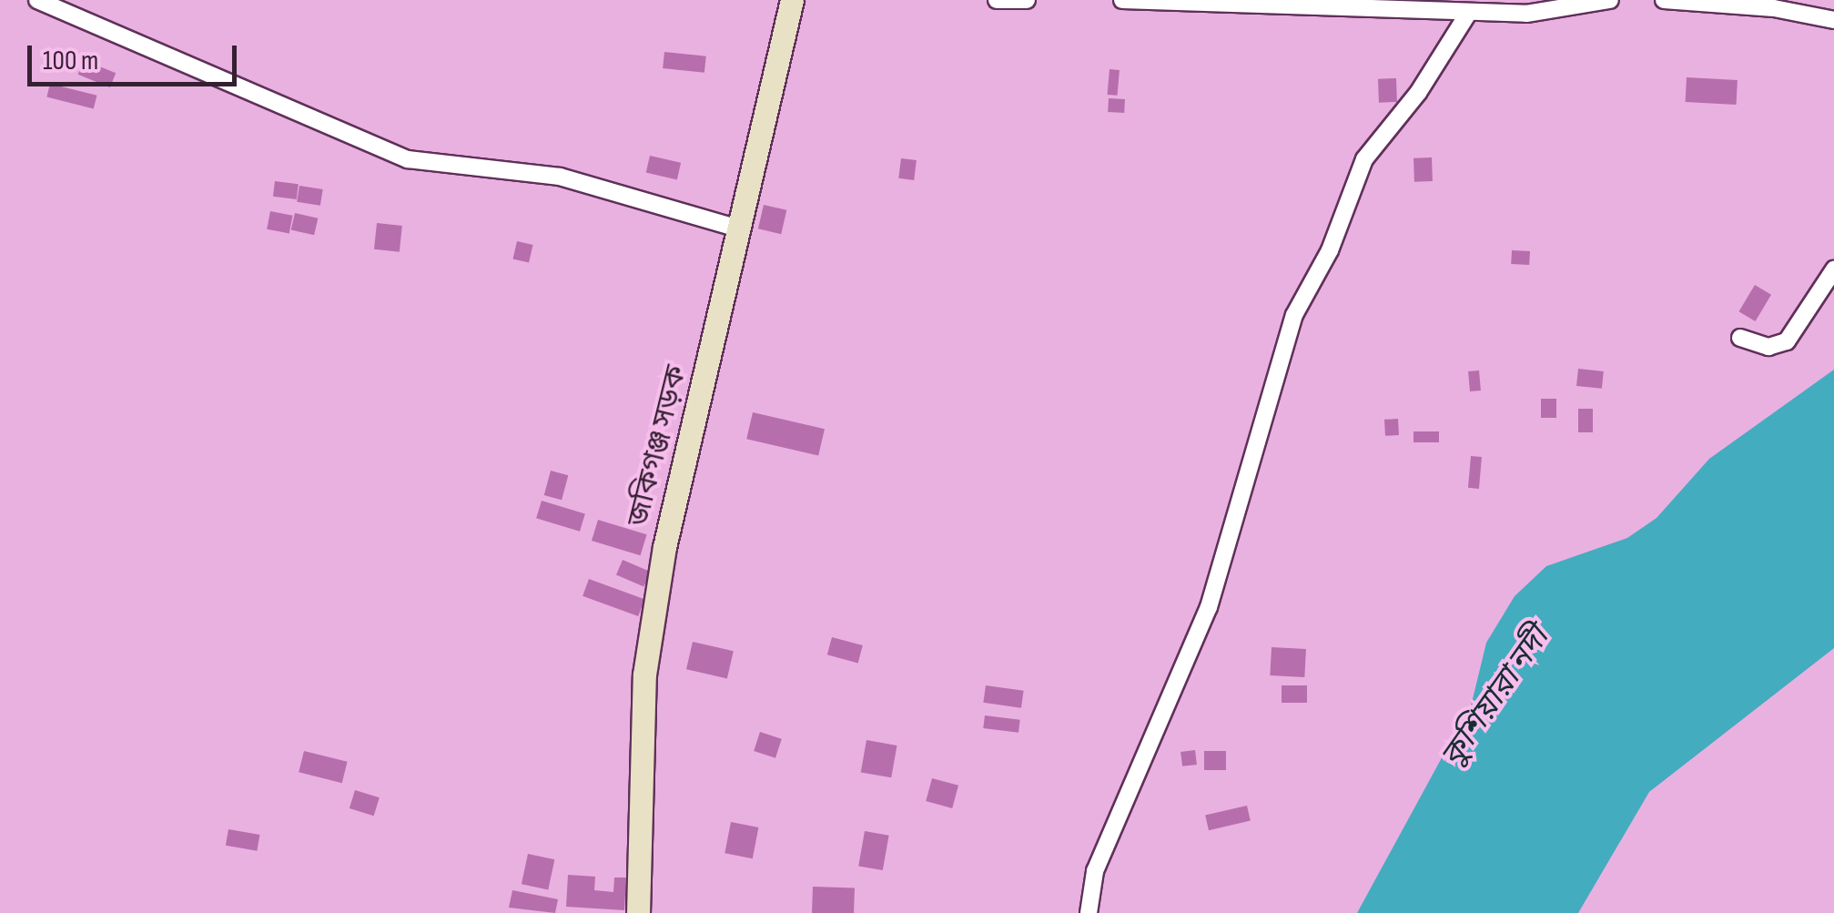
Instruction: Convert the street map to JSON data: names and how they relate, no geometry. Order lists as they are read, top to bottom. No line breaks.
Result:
{"streets":{"main road":["জকিগঞ্জ সড়ক"]},"water":["কুশিয়ারা নদী"],"scale_bar":"100 m"}
